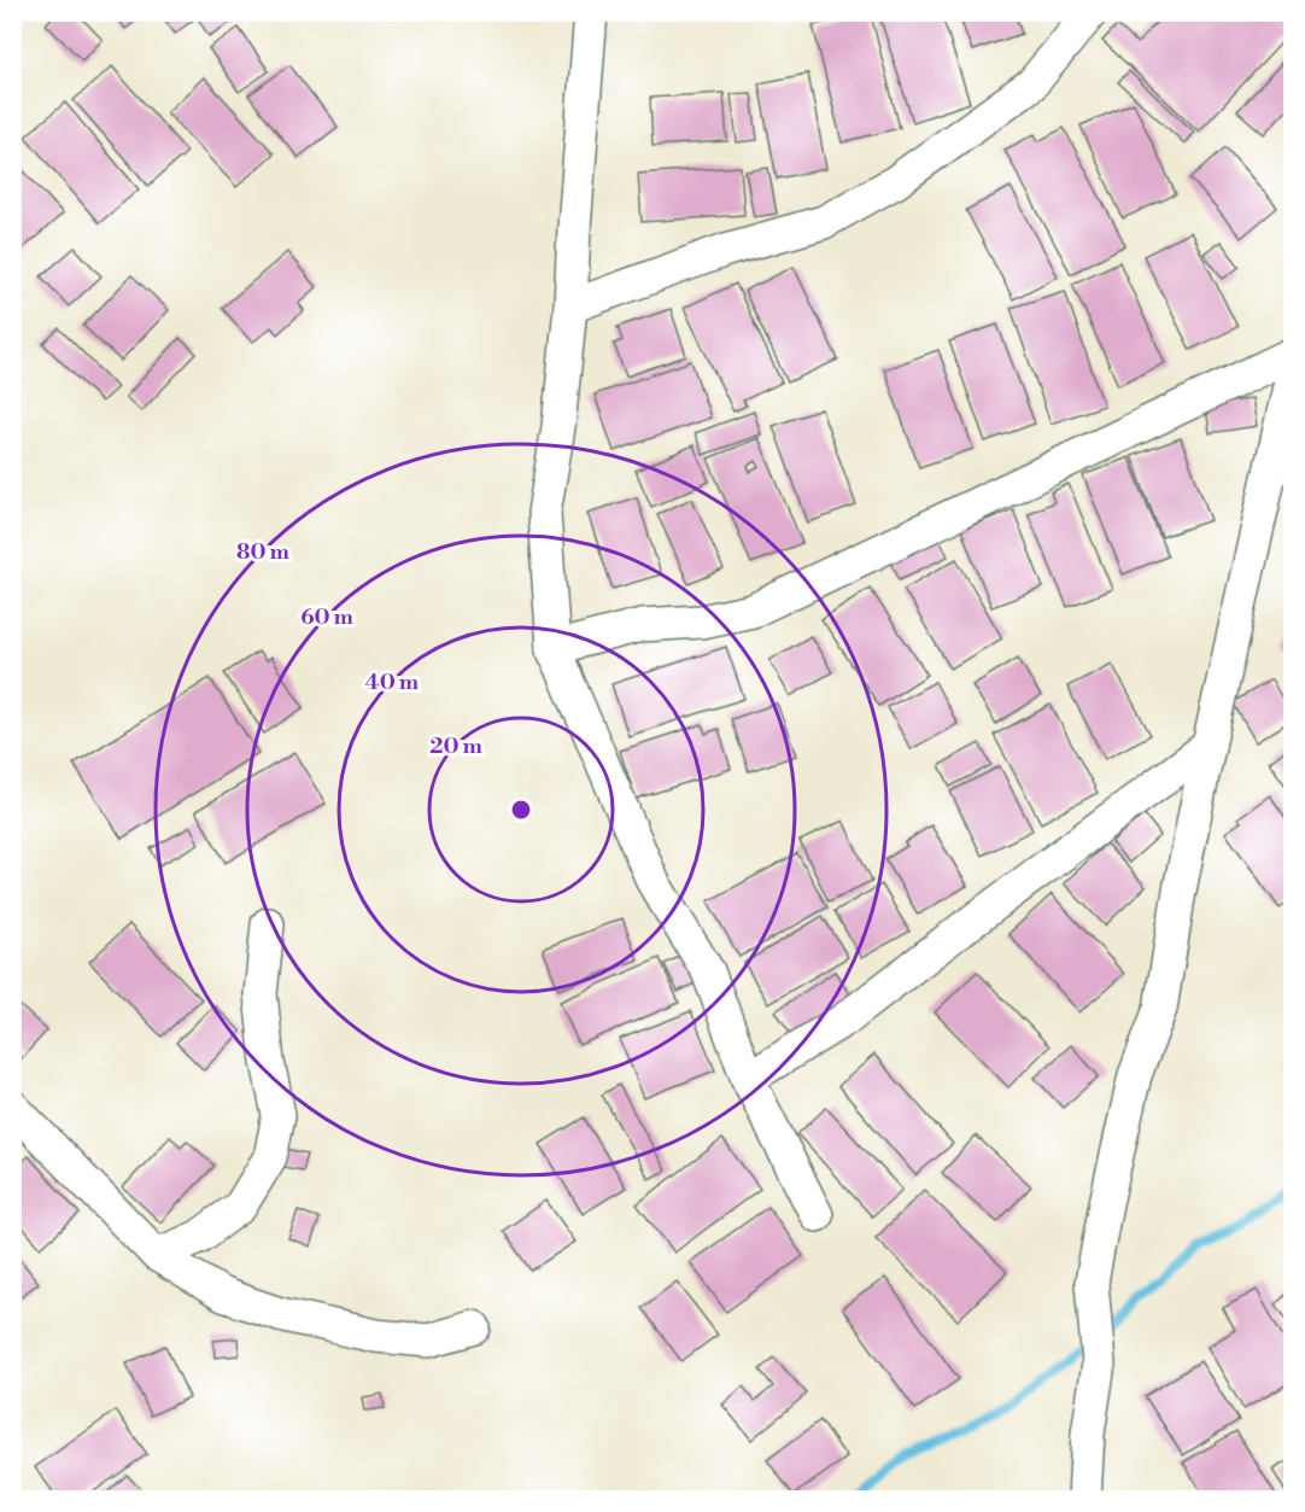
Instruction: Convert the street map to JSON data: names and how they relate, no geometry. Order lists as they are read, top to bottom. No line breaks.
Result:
{"rings":["80 m","60 m","40 m","20 m"]}
